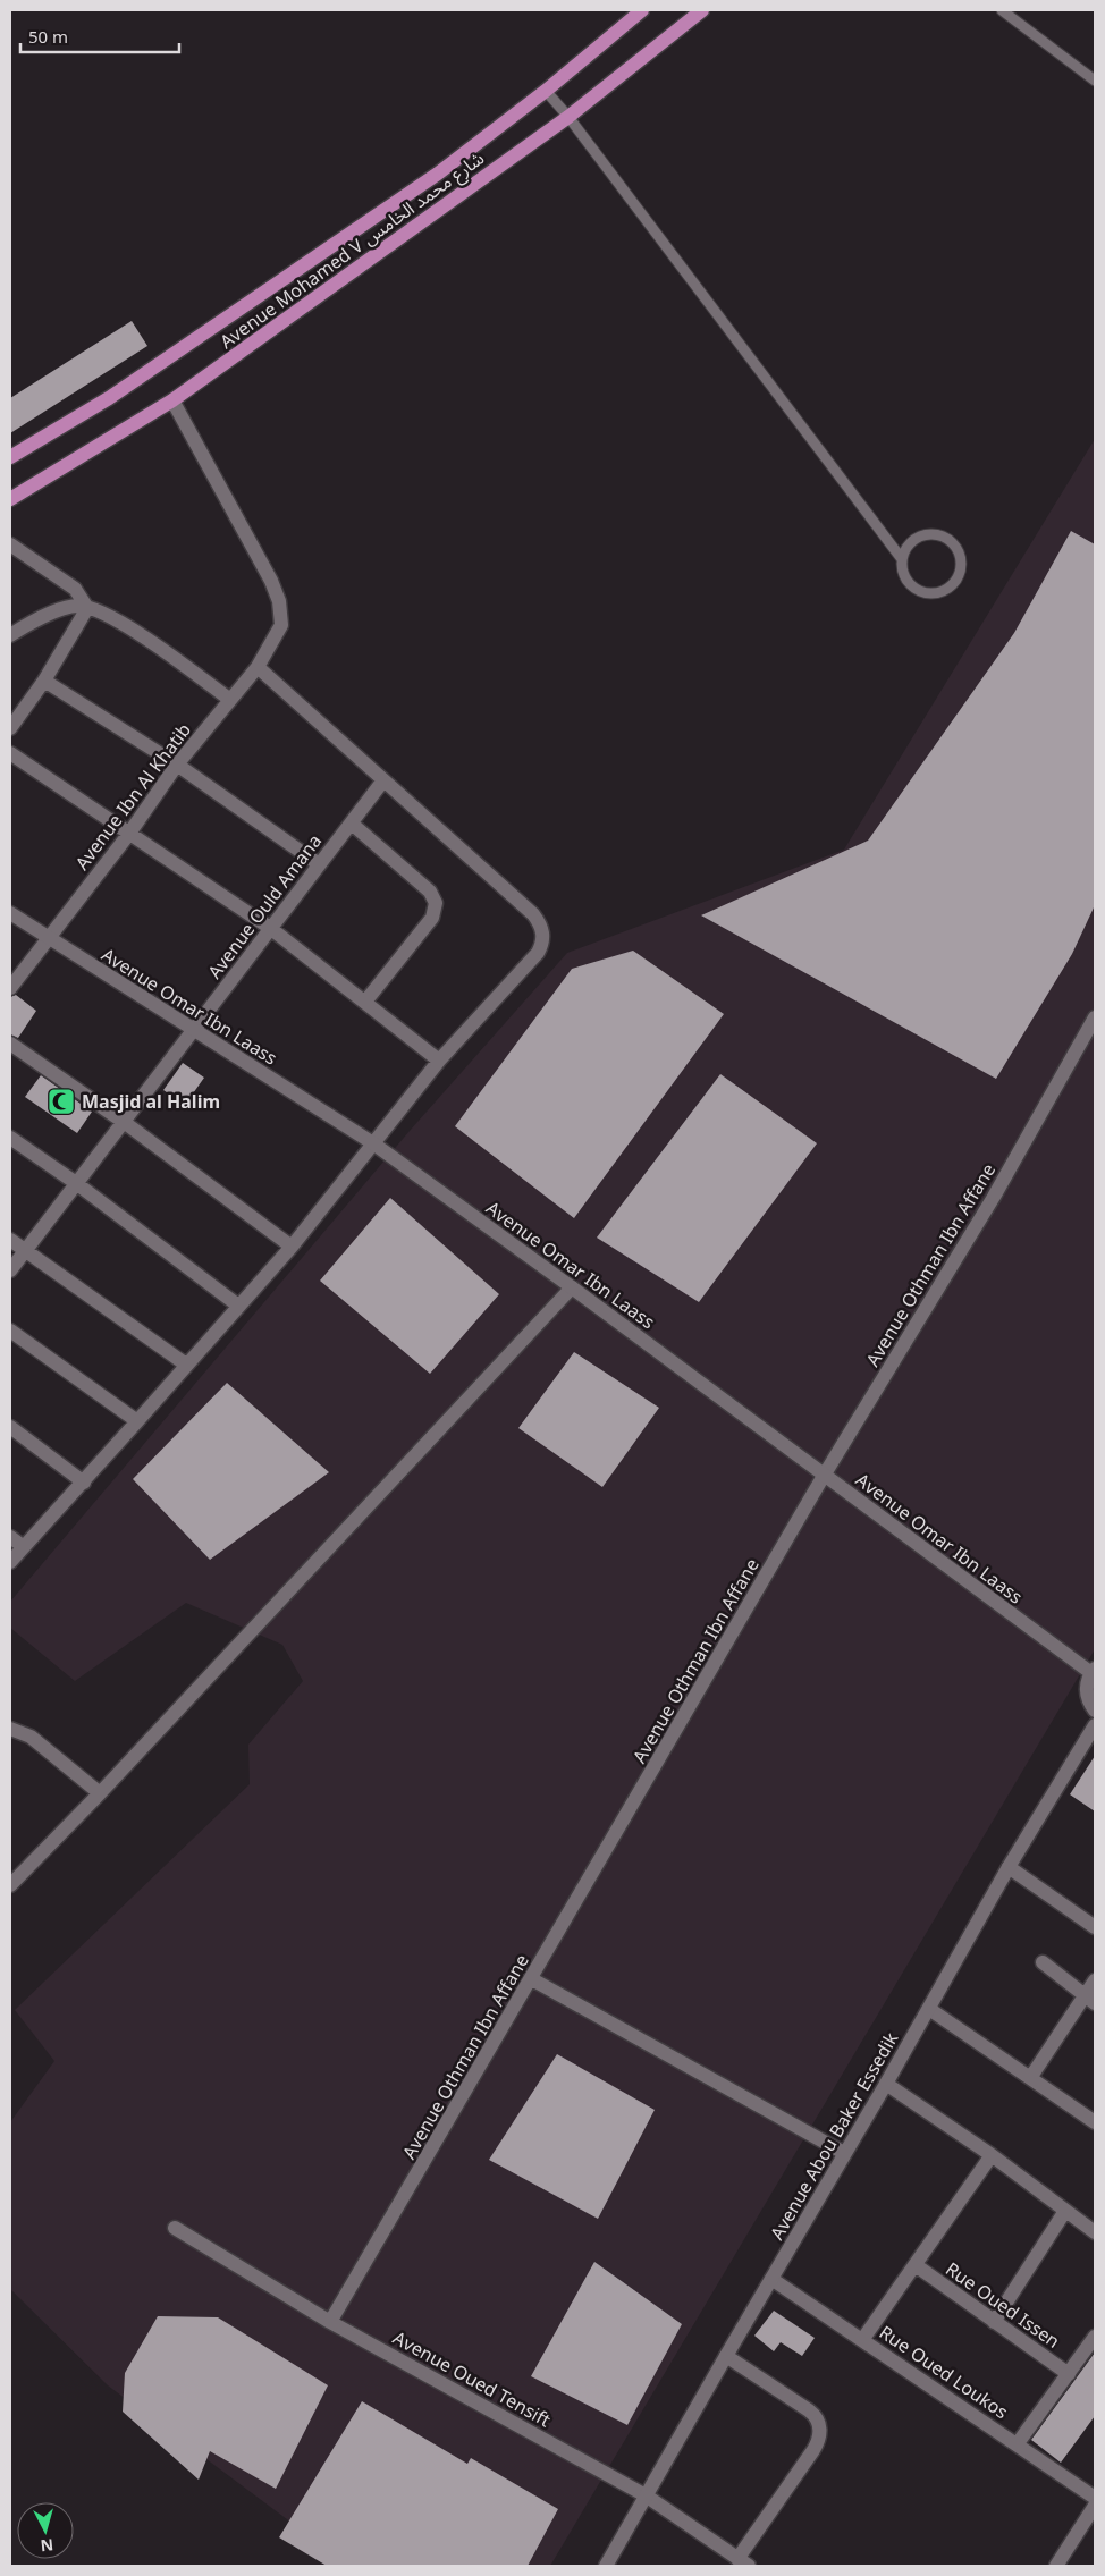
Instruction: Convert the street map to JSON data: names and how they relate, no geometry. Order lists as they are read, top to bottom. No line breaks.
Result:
{"streets":{"main road":["Avenue Mohamed V شارع محمد الخامس"],"street":["Avenue Ibn Al Khatib","Avenue Ould Amana","Avenue Omar Ibn Laass","Avenue Othman Ibn Affane","Avenue Abou Baker Essedik","Rue Oued Issen","Rue Oued Loukos","Avenue Oued Tensift"]},"crossings":[["Avenue Mohamed V شارع محمد الخامس","Avenue Ibn Al Khatib"],["Avenue Ibn Al Khatib","Avenue Omar Ibn Laass"],["Avenue Ould Amana","Avenue Omar Ibn Laass"],["Avenue Omar Ibn Laass","Avenue Othman Ibn Affane"],["Avenue Othman Ibn Affane","Avenue Oued Tensift"],["Avenue Abou Baker Essedik","Rue Oued Loukos"],["Avenue Abou Baker Essedik","Avenue Oued Tensift"]],"places":{"mosque":["Masjid al Halim"]},"scale_bar":"50 m","north":"bottom"}
